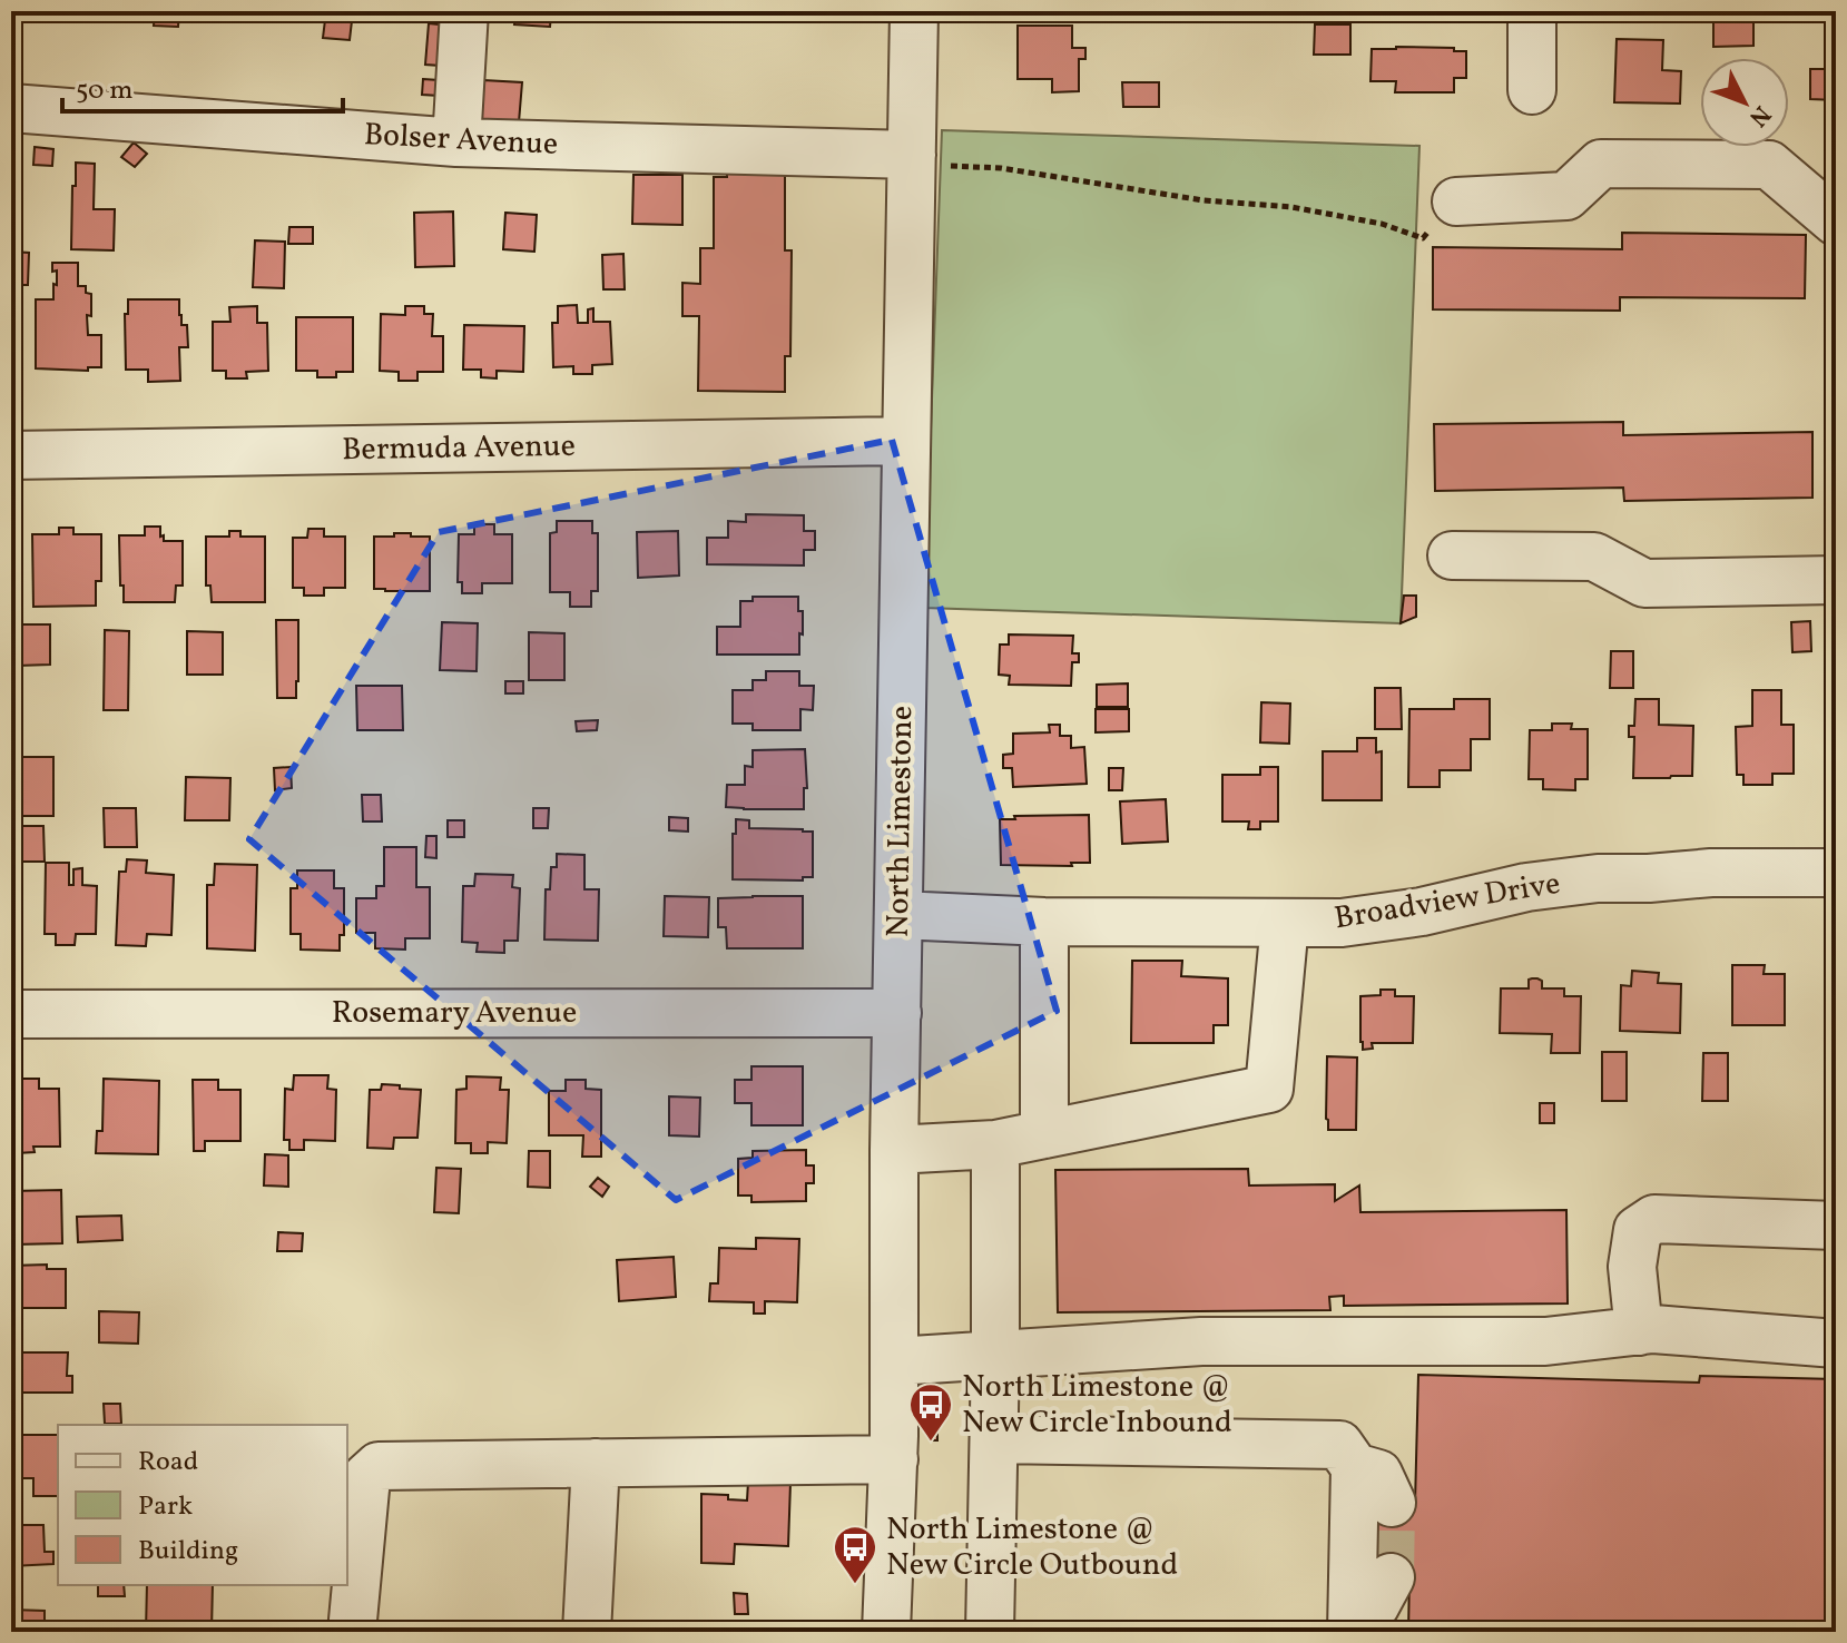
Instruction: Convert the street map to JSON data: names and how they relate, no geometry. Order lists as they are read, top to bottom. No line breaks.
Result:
{"streets":{"street":["Bolser Avenue","Bermuda Avenue","North Limestone","Broadview Drive","Rosemary Avenue"]},"crossings":[["Bolser Avenue","North Limestone"],["Bermuda Avenue","North Limestone"],["North Limestone","Broadview Drive"],["North Limestone","Rosemary Avenue"]],"places":{"bus stop":["North Limestone @ New Circle Inbound","North Limestone @ New Circle Outbound"]},"legend":["Road","Park","Building"],"scale_bar":"50 m","north":"bottom right"}
